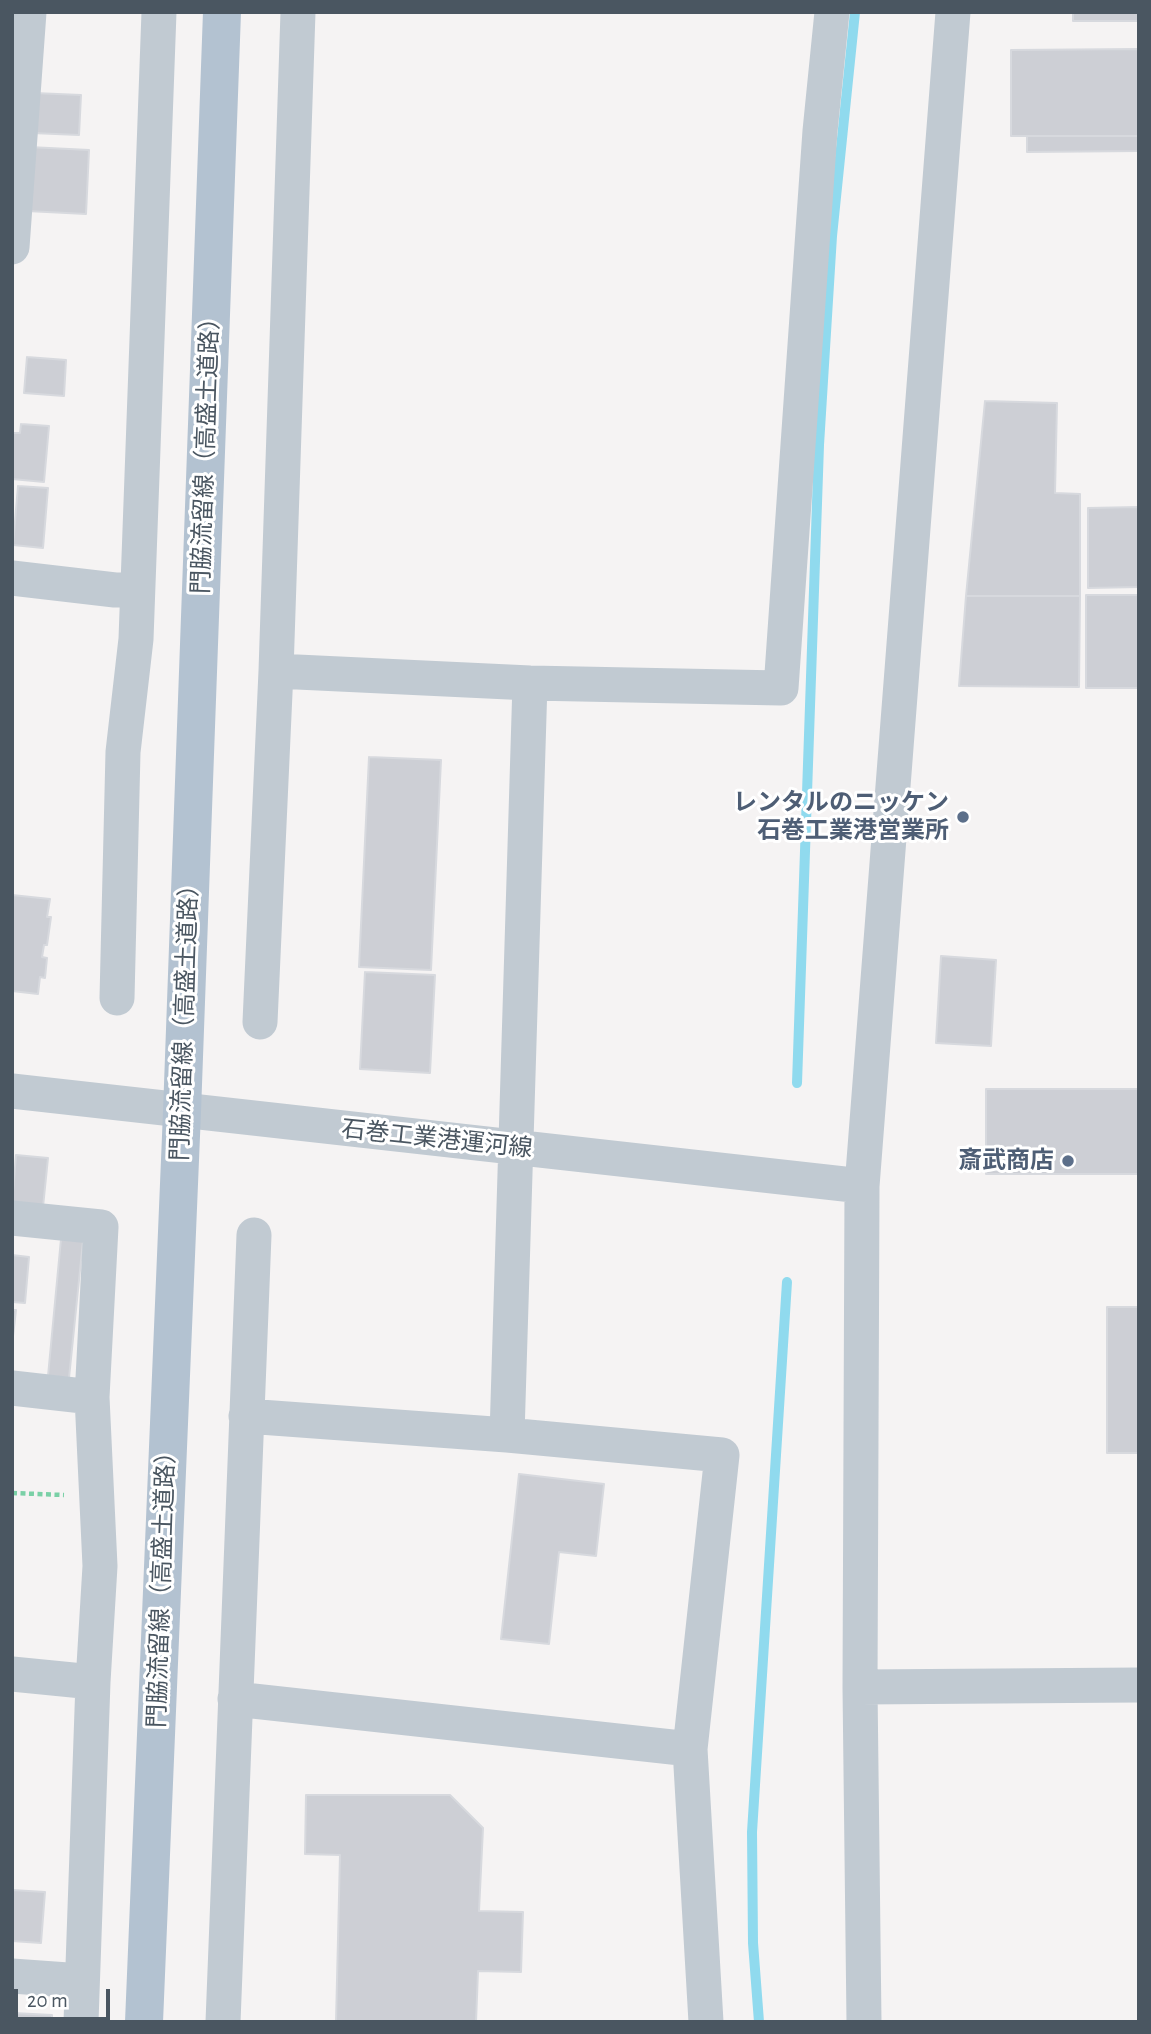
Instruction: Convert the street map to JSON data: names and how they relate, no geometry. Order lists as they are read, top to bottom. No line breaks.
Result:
{"streets":{"main road":["門脇流留線（高盛土道路）"],"street":["石巻工業港運河線"]},"crossings":[["門脇流留線（高盛土道路）","石巻工業港運河線"]],"places":["レンタルのニッケン 石巻工業港営業所","斎武商店"],"scale_bar":"20 m"}
